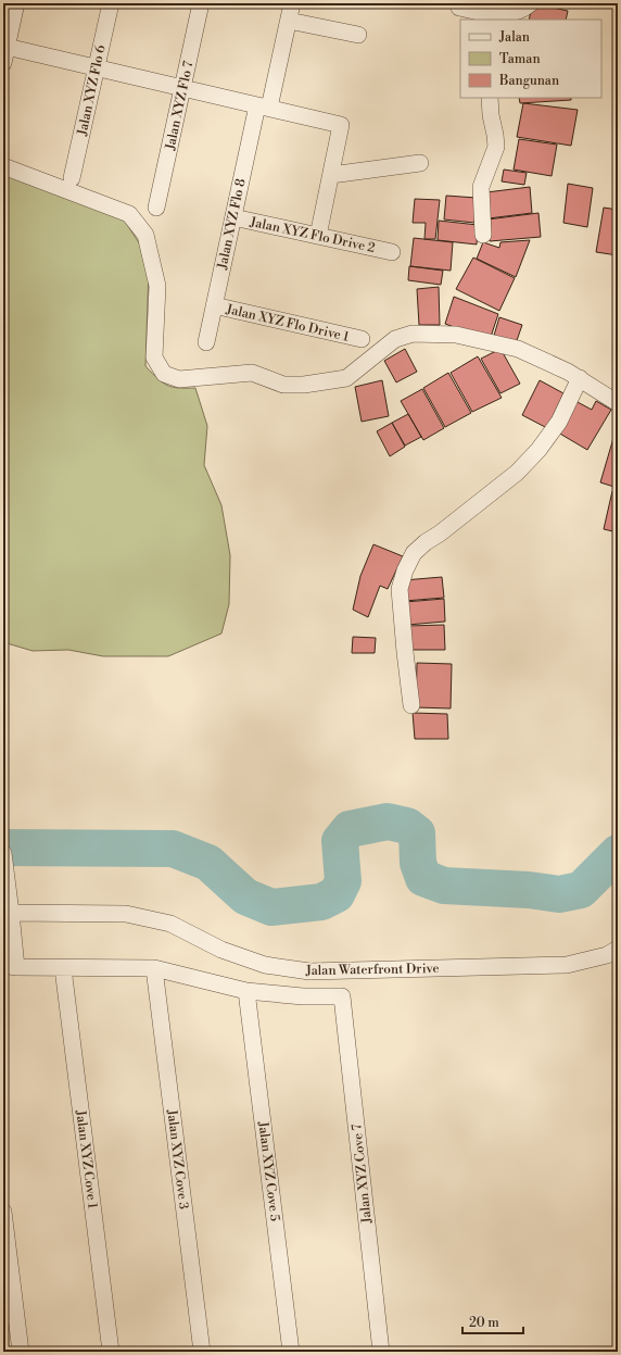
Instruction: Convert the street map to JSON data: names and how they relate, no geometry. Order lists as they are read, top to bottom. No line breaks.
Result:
{"streets":{"street":["Jalan XYZ Flo 6","Jalan XYZ Flo 7","Jalan XYZ Flo 8","Jalan XYZ Flo Drive 2","Jalan XYZ Flo Drive 1","Jalan Waterfront Drive","Jalan XYZ Cove 1","Jalan XYZ Cove 3","Jalan XYZ Cove 5","Jalan XYZ Cove 7"]},"crossings":[["Jalan XYZ Flo 8","Jalan XYZ Flo Drive 2"],["Jalan XYZ Flo 8","Jalan XYZ Flo Drive 1"],["Jalan XYZ Cove 5","Jalan XYZ Cove 7"]],"legend":["Jalan","Taman","Bangunan"],"scale_bar":"20 m"}
